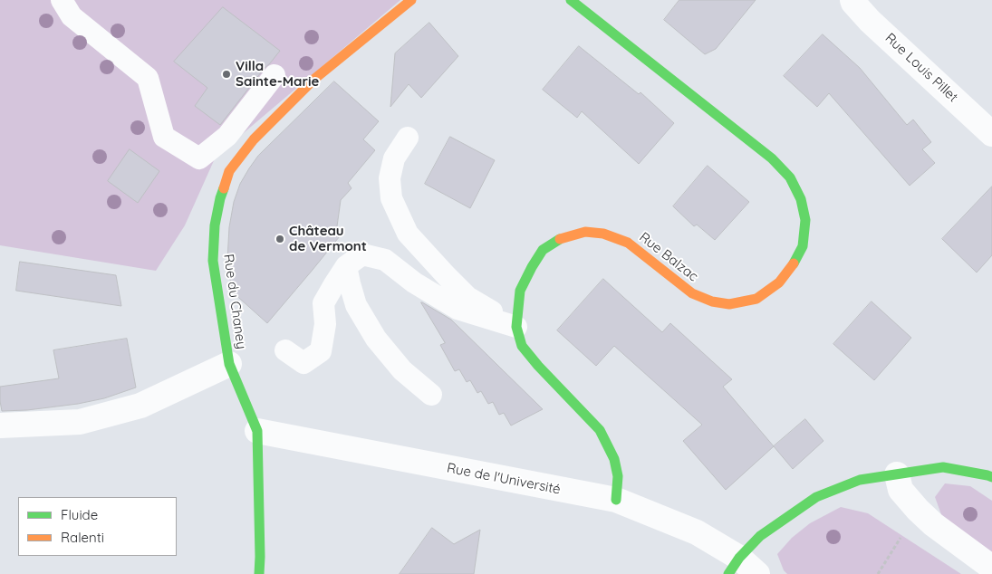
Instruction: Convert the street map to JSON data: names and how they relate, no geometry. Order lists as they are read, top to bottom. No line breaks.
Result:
{"streets":{"street":["Rue Louis Pillet","Rue Balzac","Rue du Chaney","Rue de l'Université"]},"crossings":[["Rue Balzac","Rue de l'Université"],["Rue du Chaney","Rue de l'Université"]],"places":["Villa Sainte-Marie","Château de Vermont"],"legend":["Fluide","Ralenti"]}
